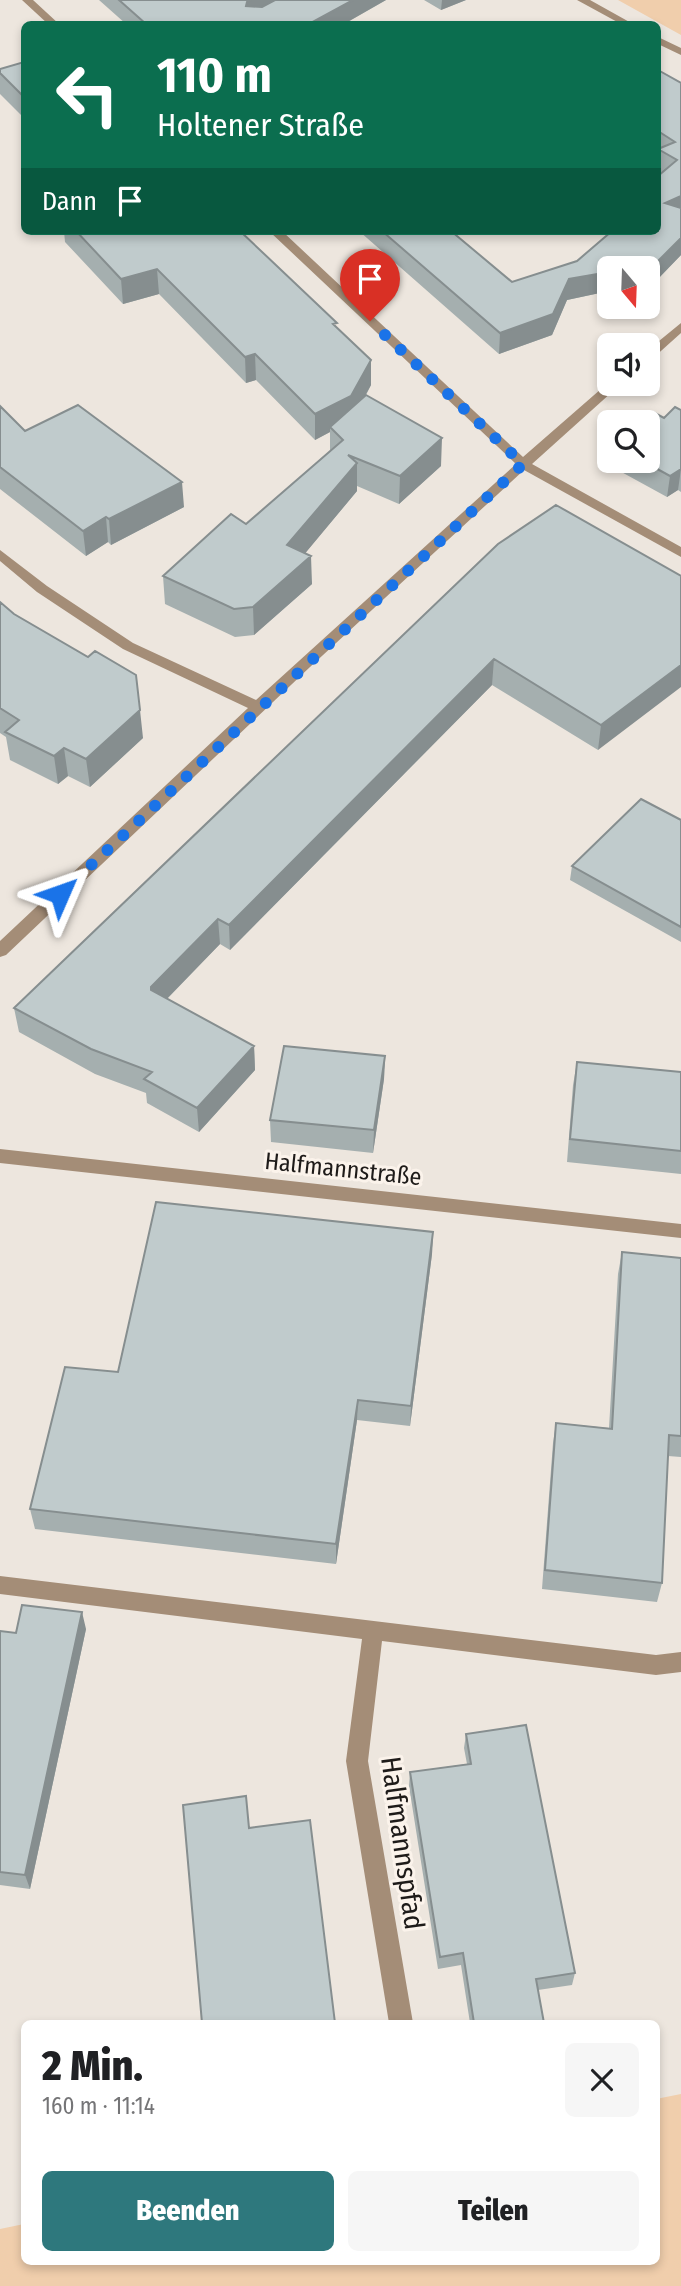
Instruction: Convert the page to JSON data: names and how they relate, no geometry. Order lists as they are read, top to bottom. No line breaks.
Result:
{"streets":{"street":["Halfmannstraße","Halfmannspfad"]},"north":"bottom","page":{"turn":["110 m","Holtener Straße"],"then":"Dann","heading":["2 Min.","160 m · 11:14"],"buttons":["Beenden","Teilen"]}}
